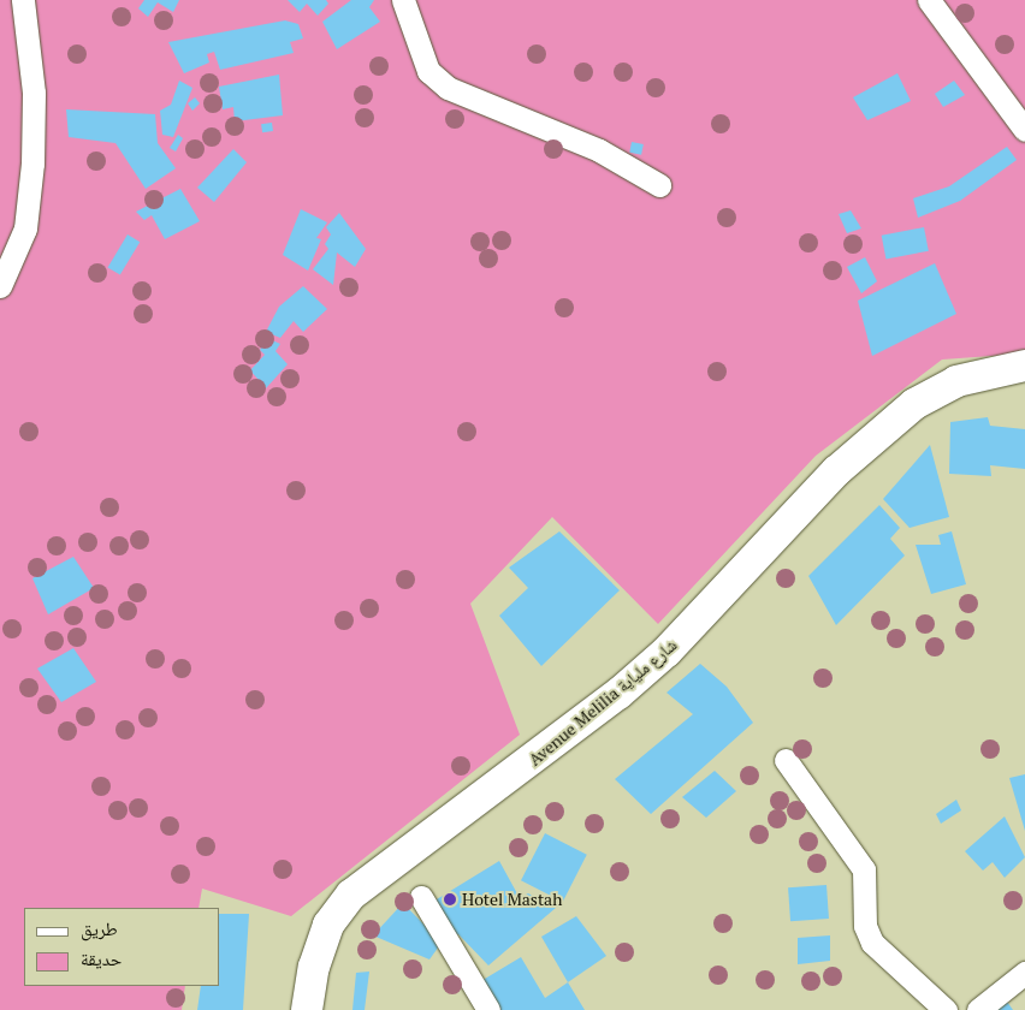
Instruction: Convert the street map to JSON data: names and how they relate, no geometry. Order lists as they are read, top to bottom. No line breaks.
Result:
{"streets":{"street":["Avenue Melilia شارع ملياية"]},"places":["Hotel Mastah"],"legend":["طريق","حديقة"]}
